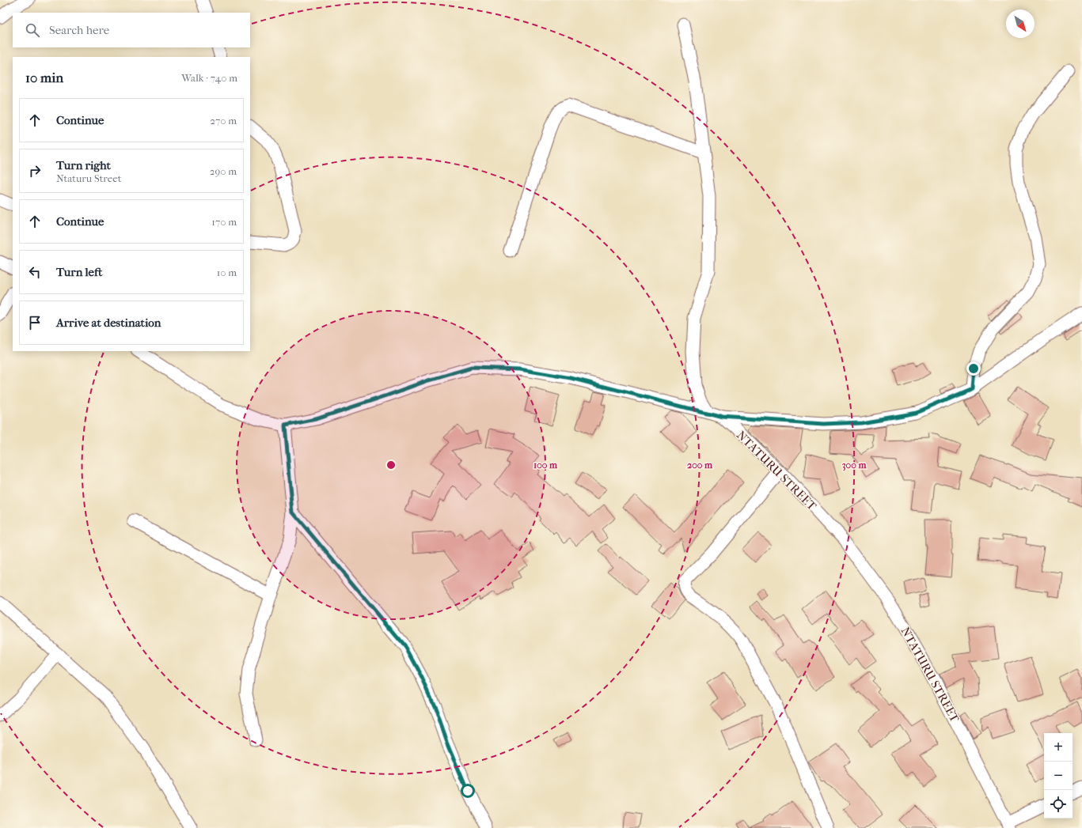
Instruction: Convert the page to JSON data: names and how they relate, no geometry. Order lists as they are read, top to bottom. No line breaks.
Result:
{"streets":{"street":["NTATURU STREET"]},"north":"bottom right","page":{"search":"Search here","heading":["10 min","Walk · 740 m"],"list":[["Continue","270 m"],["Turn right","Ntaturu Street","290 m"],["Continue","170 m"],["Turn left","10 m"],"Arrive at destination"],"map_buttons":["+","−"]},"rings":["100 m","200 m","300 m"]}
